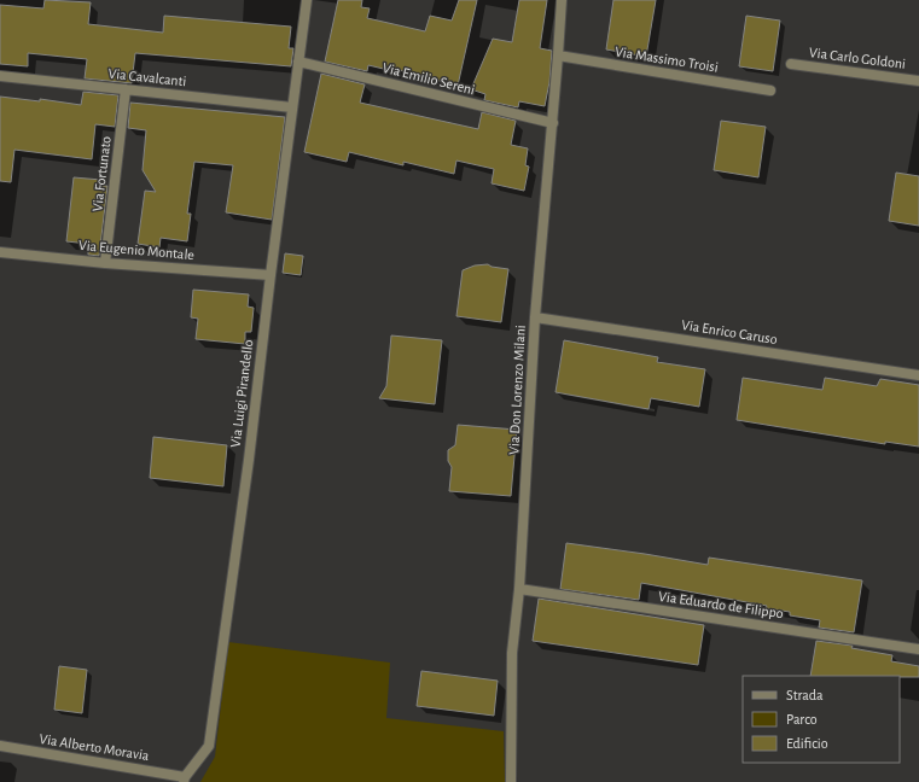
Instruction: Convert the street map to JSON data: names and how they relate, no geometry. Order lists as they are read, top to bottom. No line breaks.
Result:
{"streets":{"street":["Via Carlo Goldoni","Via Massimo Troisi","Via Cavalcanti","Via Emilio Sereni","Via Fortunato","Via Eugenio Montale","Via Enrico Caruso","Via Don Lorenzo Milani","Via Luigi Pirandello","Via Eduardo de Filippo","Via Alberto Moravia"]},"crossings":[["Via Massimo Troisi","Via Don Lorenzo Milani"],["Via Cavalcanti","Via Fortunato"],["Via Cavalcanti","Via Luigi Pirandello"],["Via Emilio Sereni","Via Don Lorenzo Milani"],["Via Emilio Sereni","Via Luigi Pirandello"],["Via Fortunato","Via Eugenio Montale"],["Via Eugenio Montale","Via Luigi Pirandello"],["Via Enrico Caruso","Via Don Lorenzo Milani"],["Via Don Lorenzo Milani","Via Eduardo de Filippo"],["Via Luigi Pirandello","Via Alberto Moravia"]],"legend":["Strada","Parco","Edificio"]}
